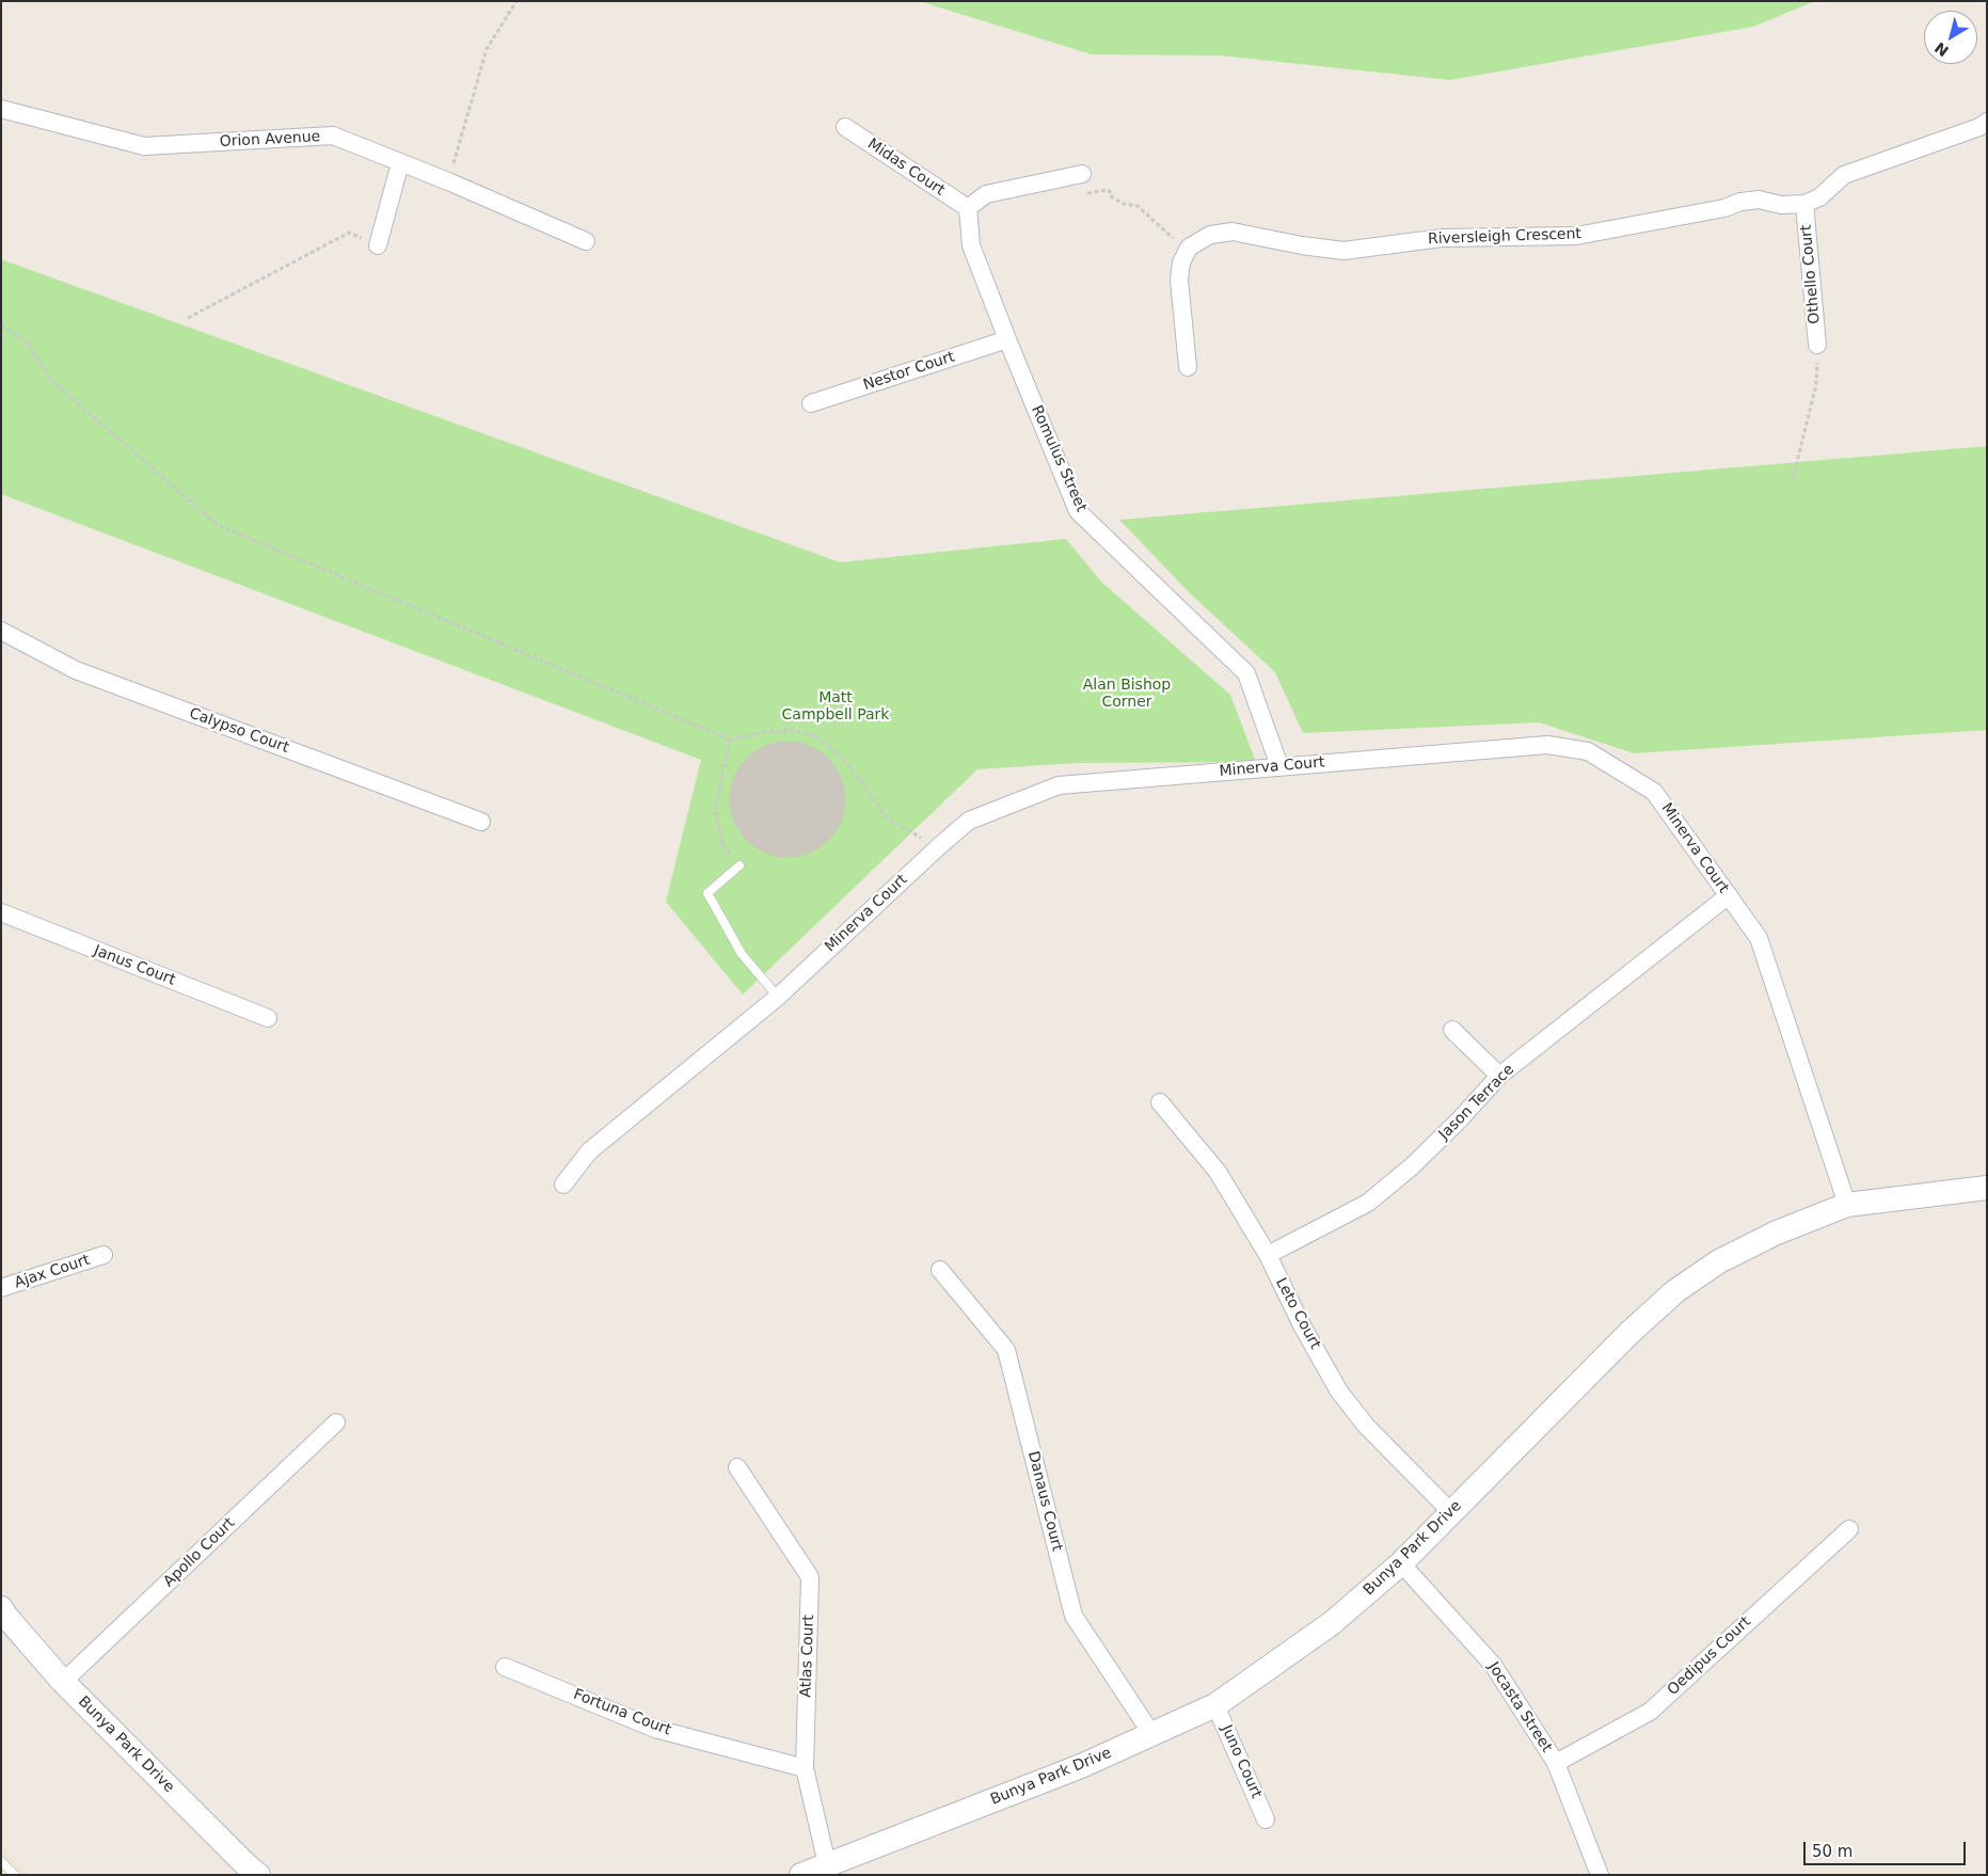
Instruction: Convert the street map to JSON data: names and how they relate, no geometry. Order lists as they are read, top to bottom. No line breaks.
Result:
{"streets":{"street":["Orion Avenue","Midas Court","Riversleigh Crescent","Othello Court","Nestor Court","Romulus Street","Calypso Court","Minerva Court","Janus Court","Jason Terrace","Ajax Court","Leto Court","Danaus Court","Bunya Park Drive","Apollo Court","Atlas Court","Oedipus Court","Jocasta Street","Fortuna Court","Juno Court"]},"crossings":[["Midas Court","Romulus Street"],["Riversleigh Crescent","Othello Court"],["Nestor Court","Romulus Street"],["Romulus Street","Minerva Court"],["Minerva Court","Jason Terrace"],["Minerva Court","Bunya Park Drive"],["Jason Terrace","Leto Court"],["Leto Court","Bunya Park Drive"],["Danaus Court","Bunya Park Drive"],["Bunya Park Drive","Apollo Court"],["Bunya Park Drive","Atlas Court"],["Bunya Park Drive","Jocasta Street"],["Bunya Park Drive","Juno Court"],["Atlas Court","Fortuna Court"],["Oedipus Court","Jocasta Street"]],"parks":["Alan Bishop Corner","Matt Campbell Park"],"scale_bar":"50 m","north":"bottom left"}
